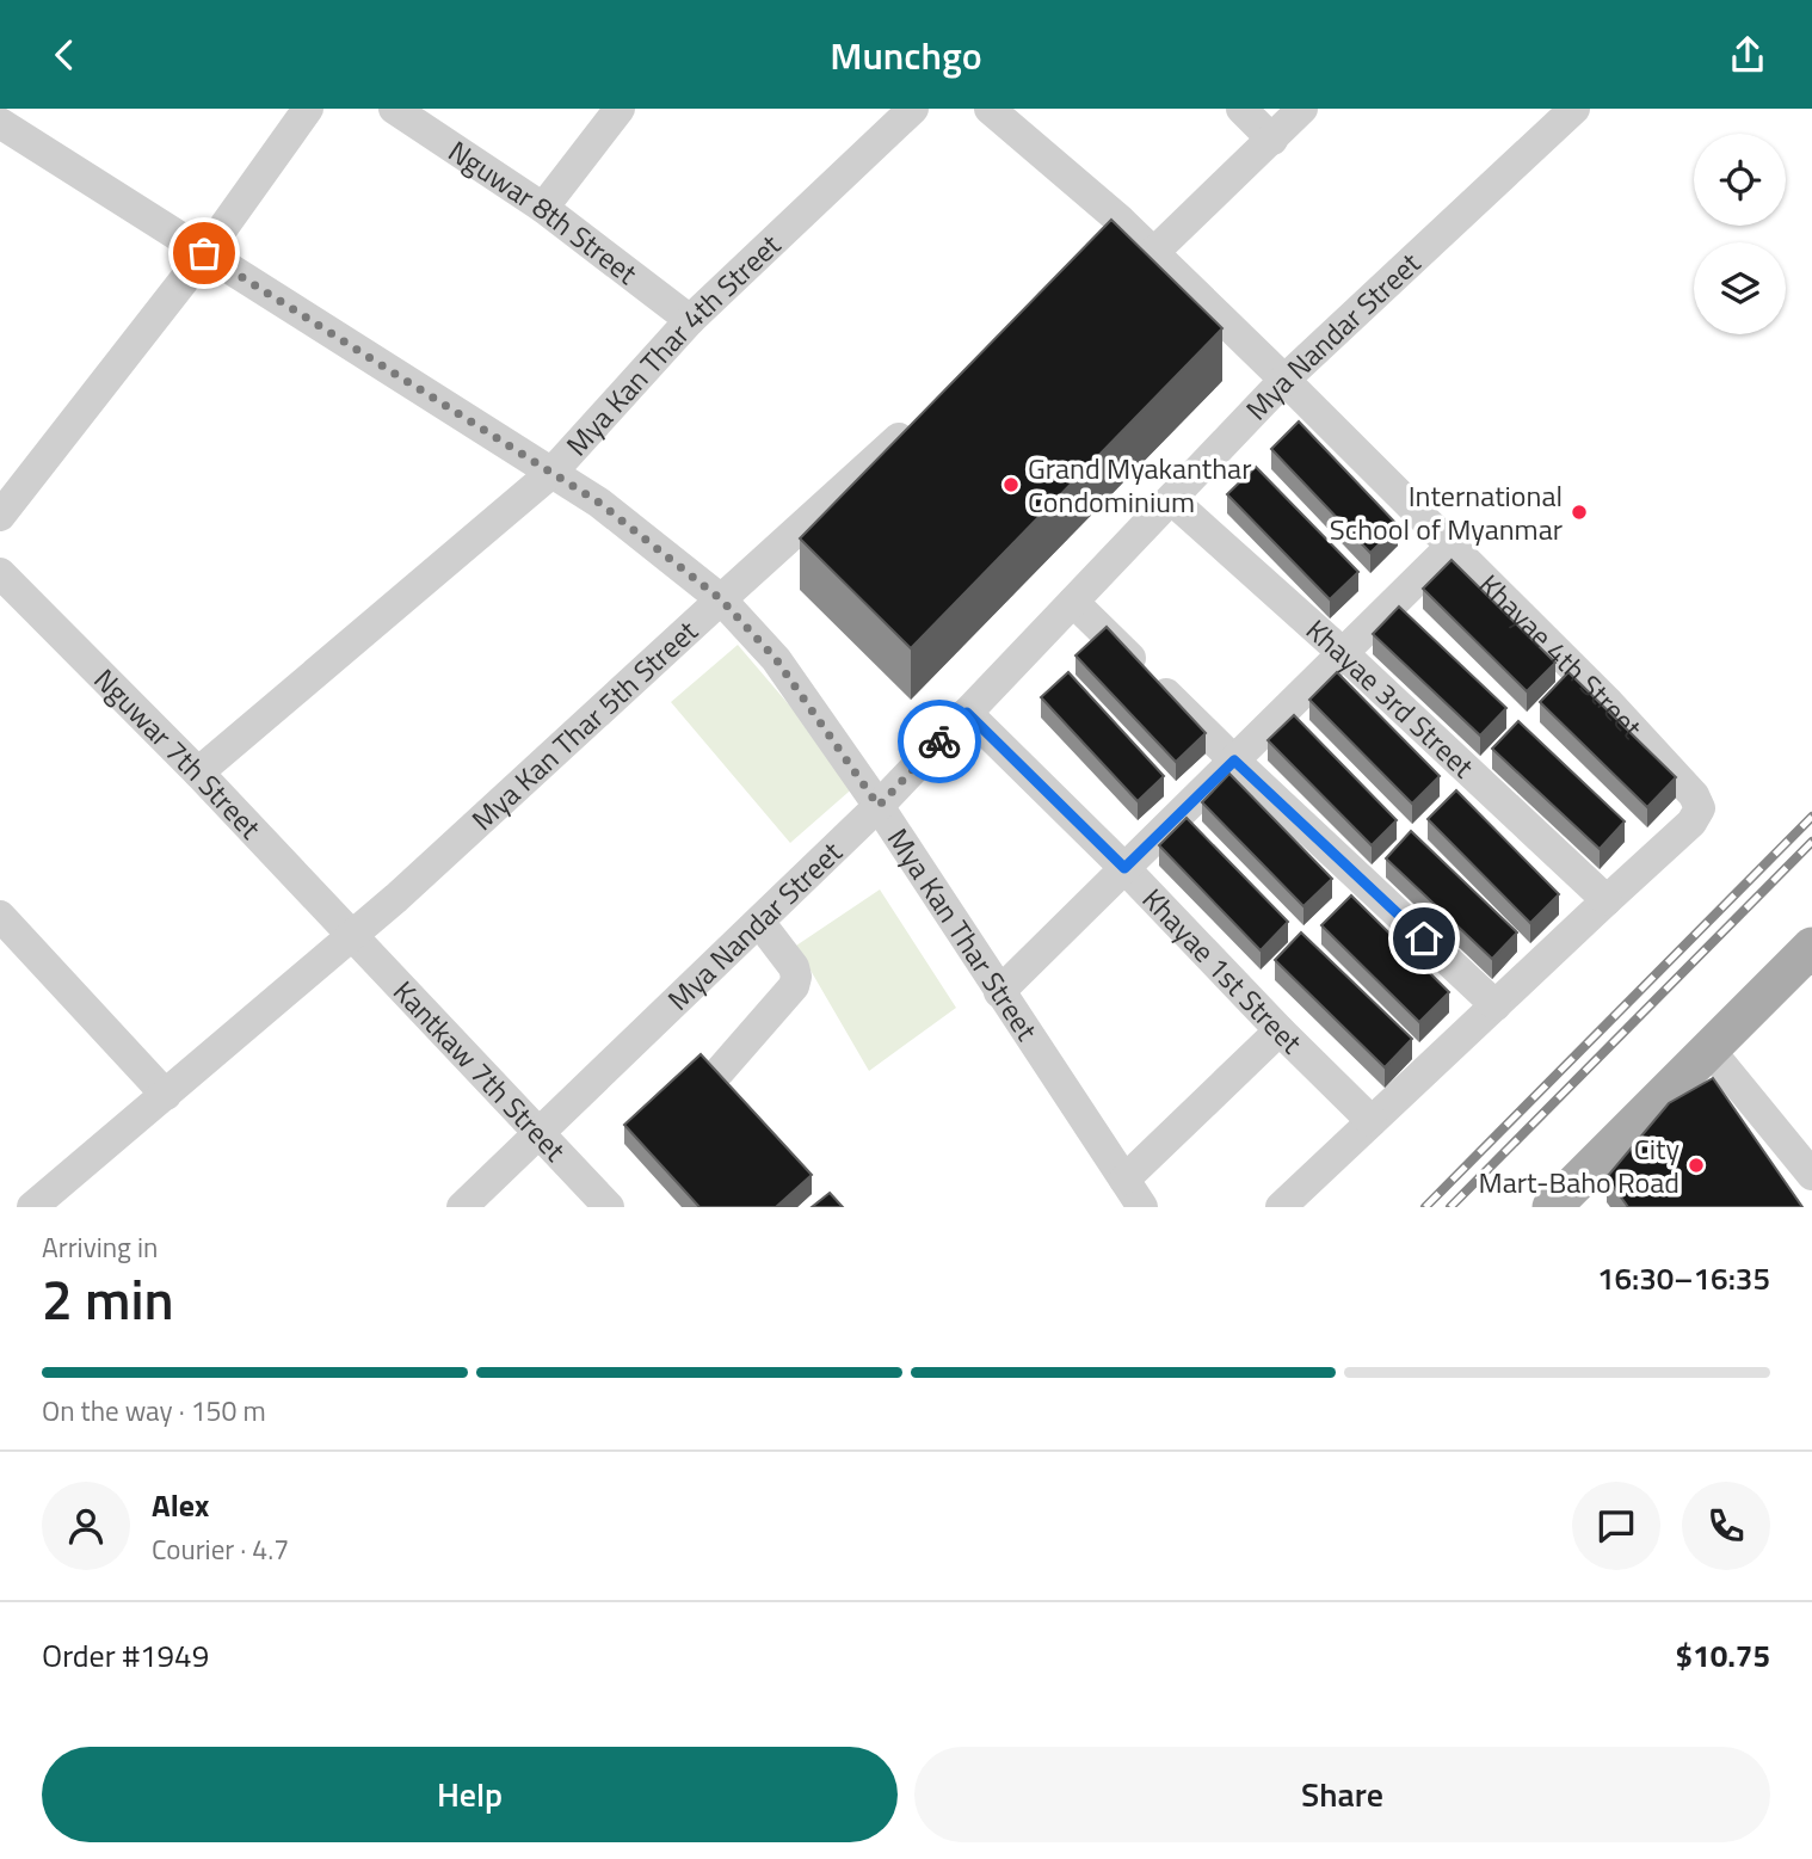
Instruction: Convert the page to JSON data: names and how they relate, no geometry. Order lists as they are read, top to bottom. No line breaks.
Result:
{"streets":{"street":["Nguwar 8th Street","Mya Nandar Street","Mya Kan Thar 4th Street","Khayae 4th Street","Khayae 3rd Street","Mya Kan Thar 5th Street","Nguwar 7th Street","Mya Kan Thar Street","Khayae 1st Street","Kantkaw 7th Street"]},"crossings":[["Nguwar 8th Street","Mya Kan Thar 4th Street"],["Mya Nandar Street","Khayae 4th Street"],["Mya Nandar Street","Khayae 3rd Street"],["Mya Nandar Street","Mya Kan Thar Street"],["Mya Nandar Street","Khayae 1st Street"],["Mya Nandar Street","Kantkaw 7th Street"],["Mya Kan Thar 4th Street","Nguwar 7th Street"],["Mya Kan Thar 4th Street","Mya Kan Thar Street"],["Khayae 4th Street","Khayae 3rd Street"],["Mya Kan Thar 5th Street","Nguwar 7th Street"],["Mya Kan Thar 5th Street","Mya Kan Thar Street"],["Mya Kan Thar 5th Street","Kantkaw 7th Street"],["Nguwar 7th Street","Kantkaw 7th Street"]],"places":["Grand Myakanthar Condominium","International School of Myanmar","City Mart-Baho Road"],"page":{"header":"Munchgo","heading":["2 min","Arriving in","16:30–16:35"],"panel":["Alex","Courier · 4.7","Order #1949","$10.75"],"bar":"On the way · 150 m","buttons":["Help","Share"]}}
